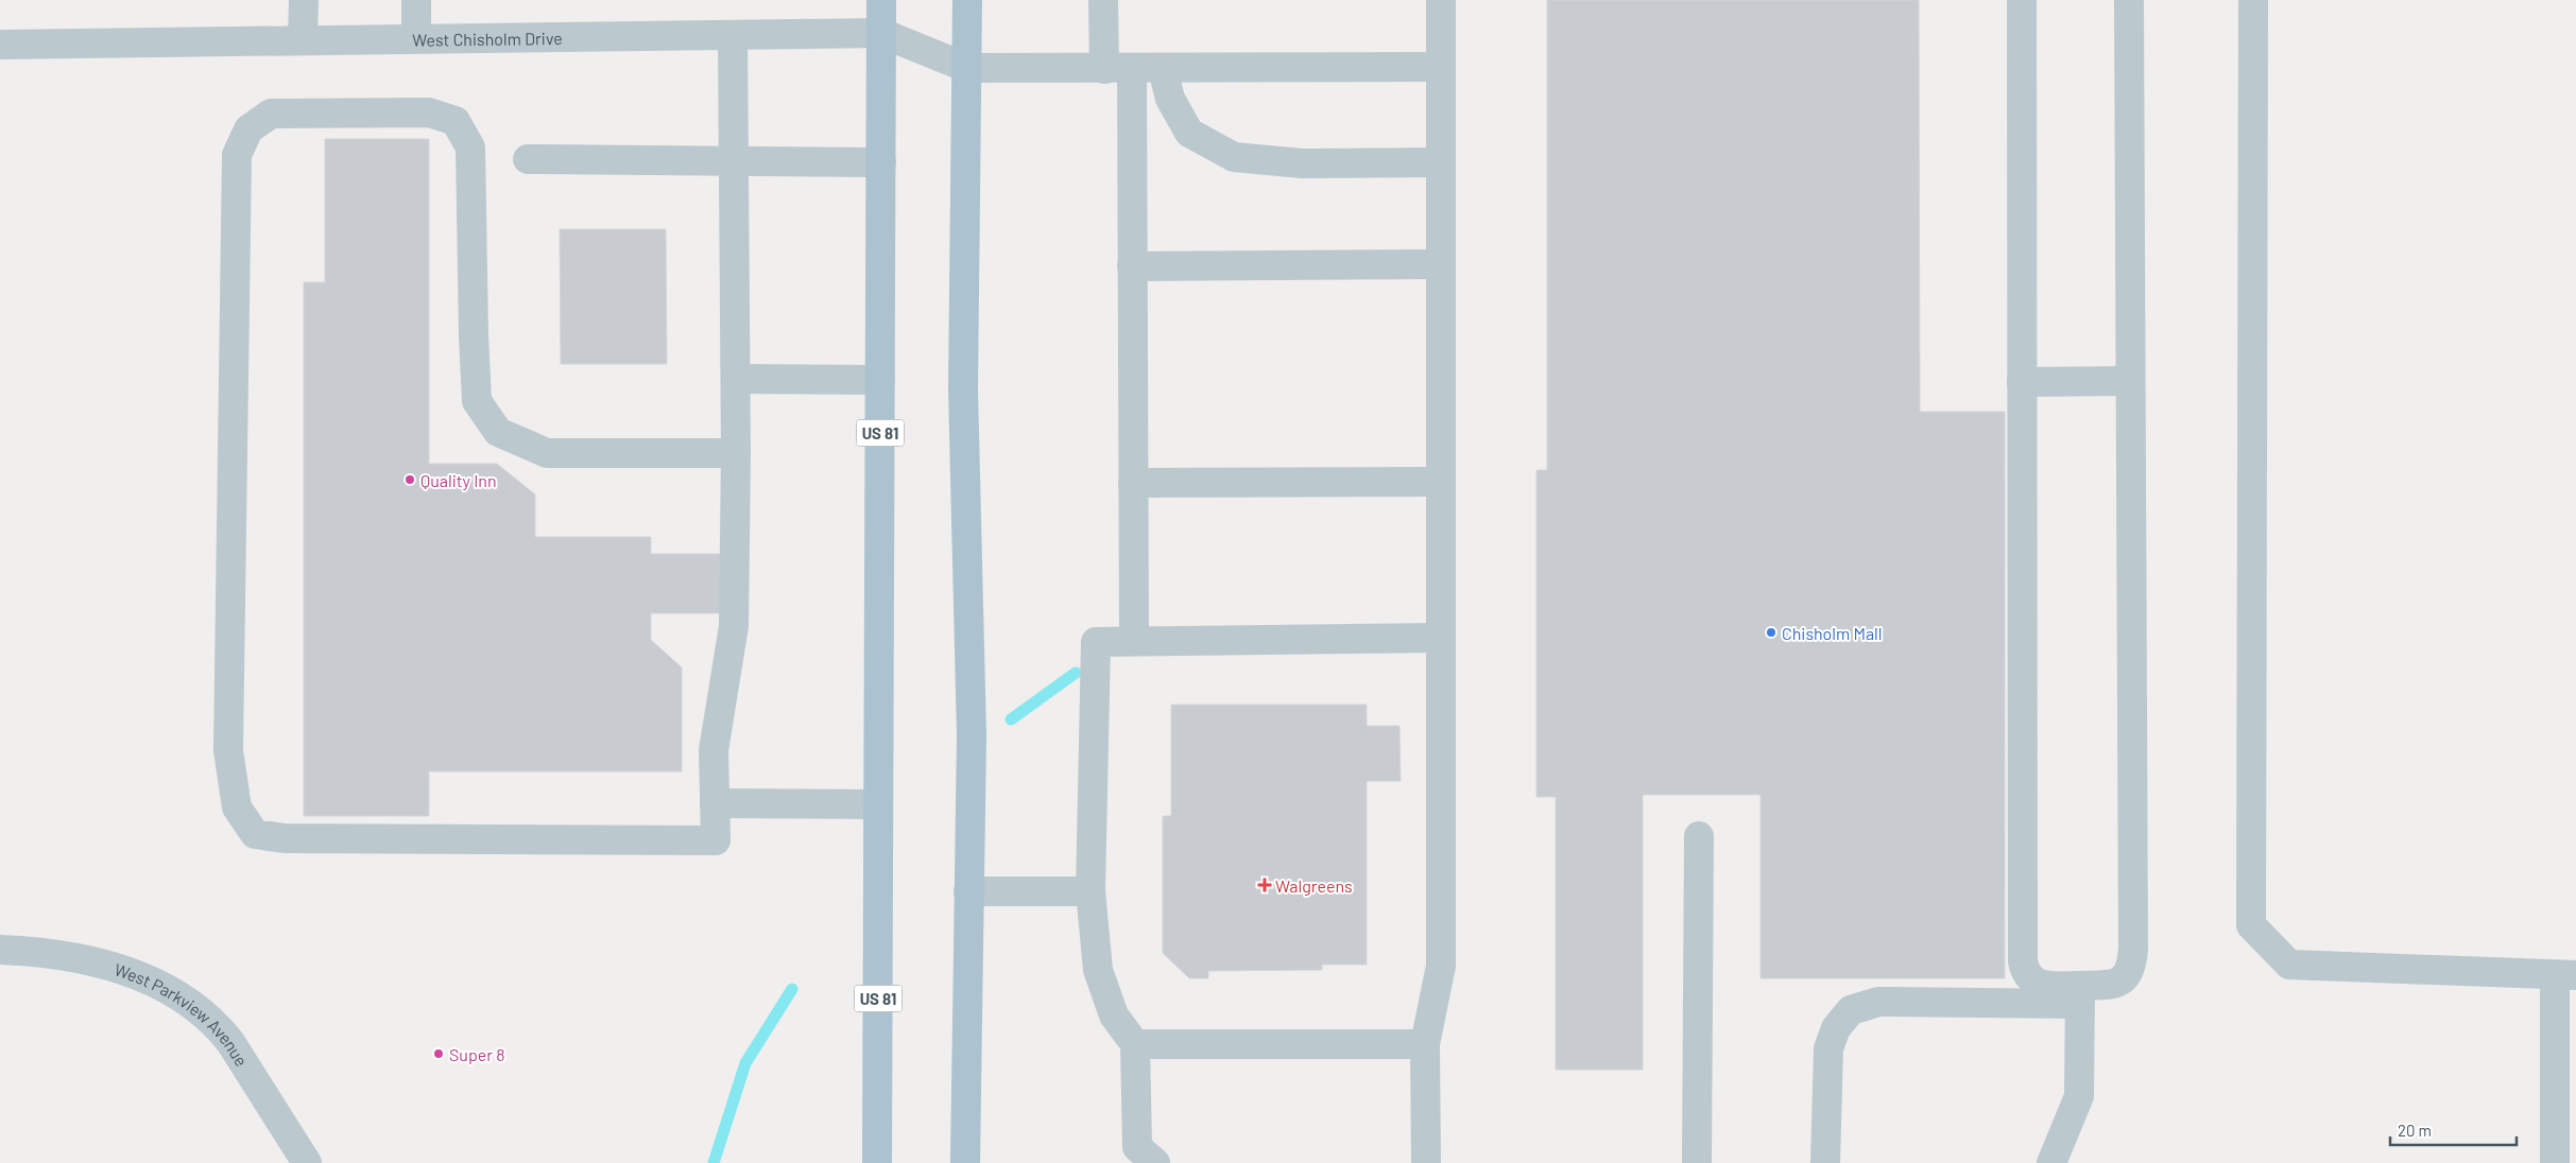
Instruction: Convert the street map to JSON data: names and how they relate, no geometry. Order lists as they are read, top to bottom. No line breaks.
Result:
{"streets":{"main road":["US 81"],"street":["West Chisholm Drive","West Parkview Avenue"]},"crossings":[["West Chisholm Drive","US 81"]],"places":{"other":["Quality Inn","Chisholm Mall","Super 8"],"health":["Walgreens"]},"scale_bar":"20 m"}
